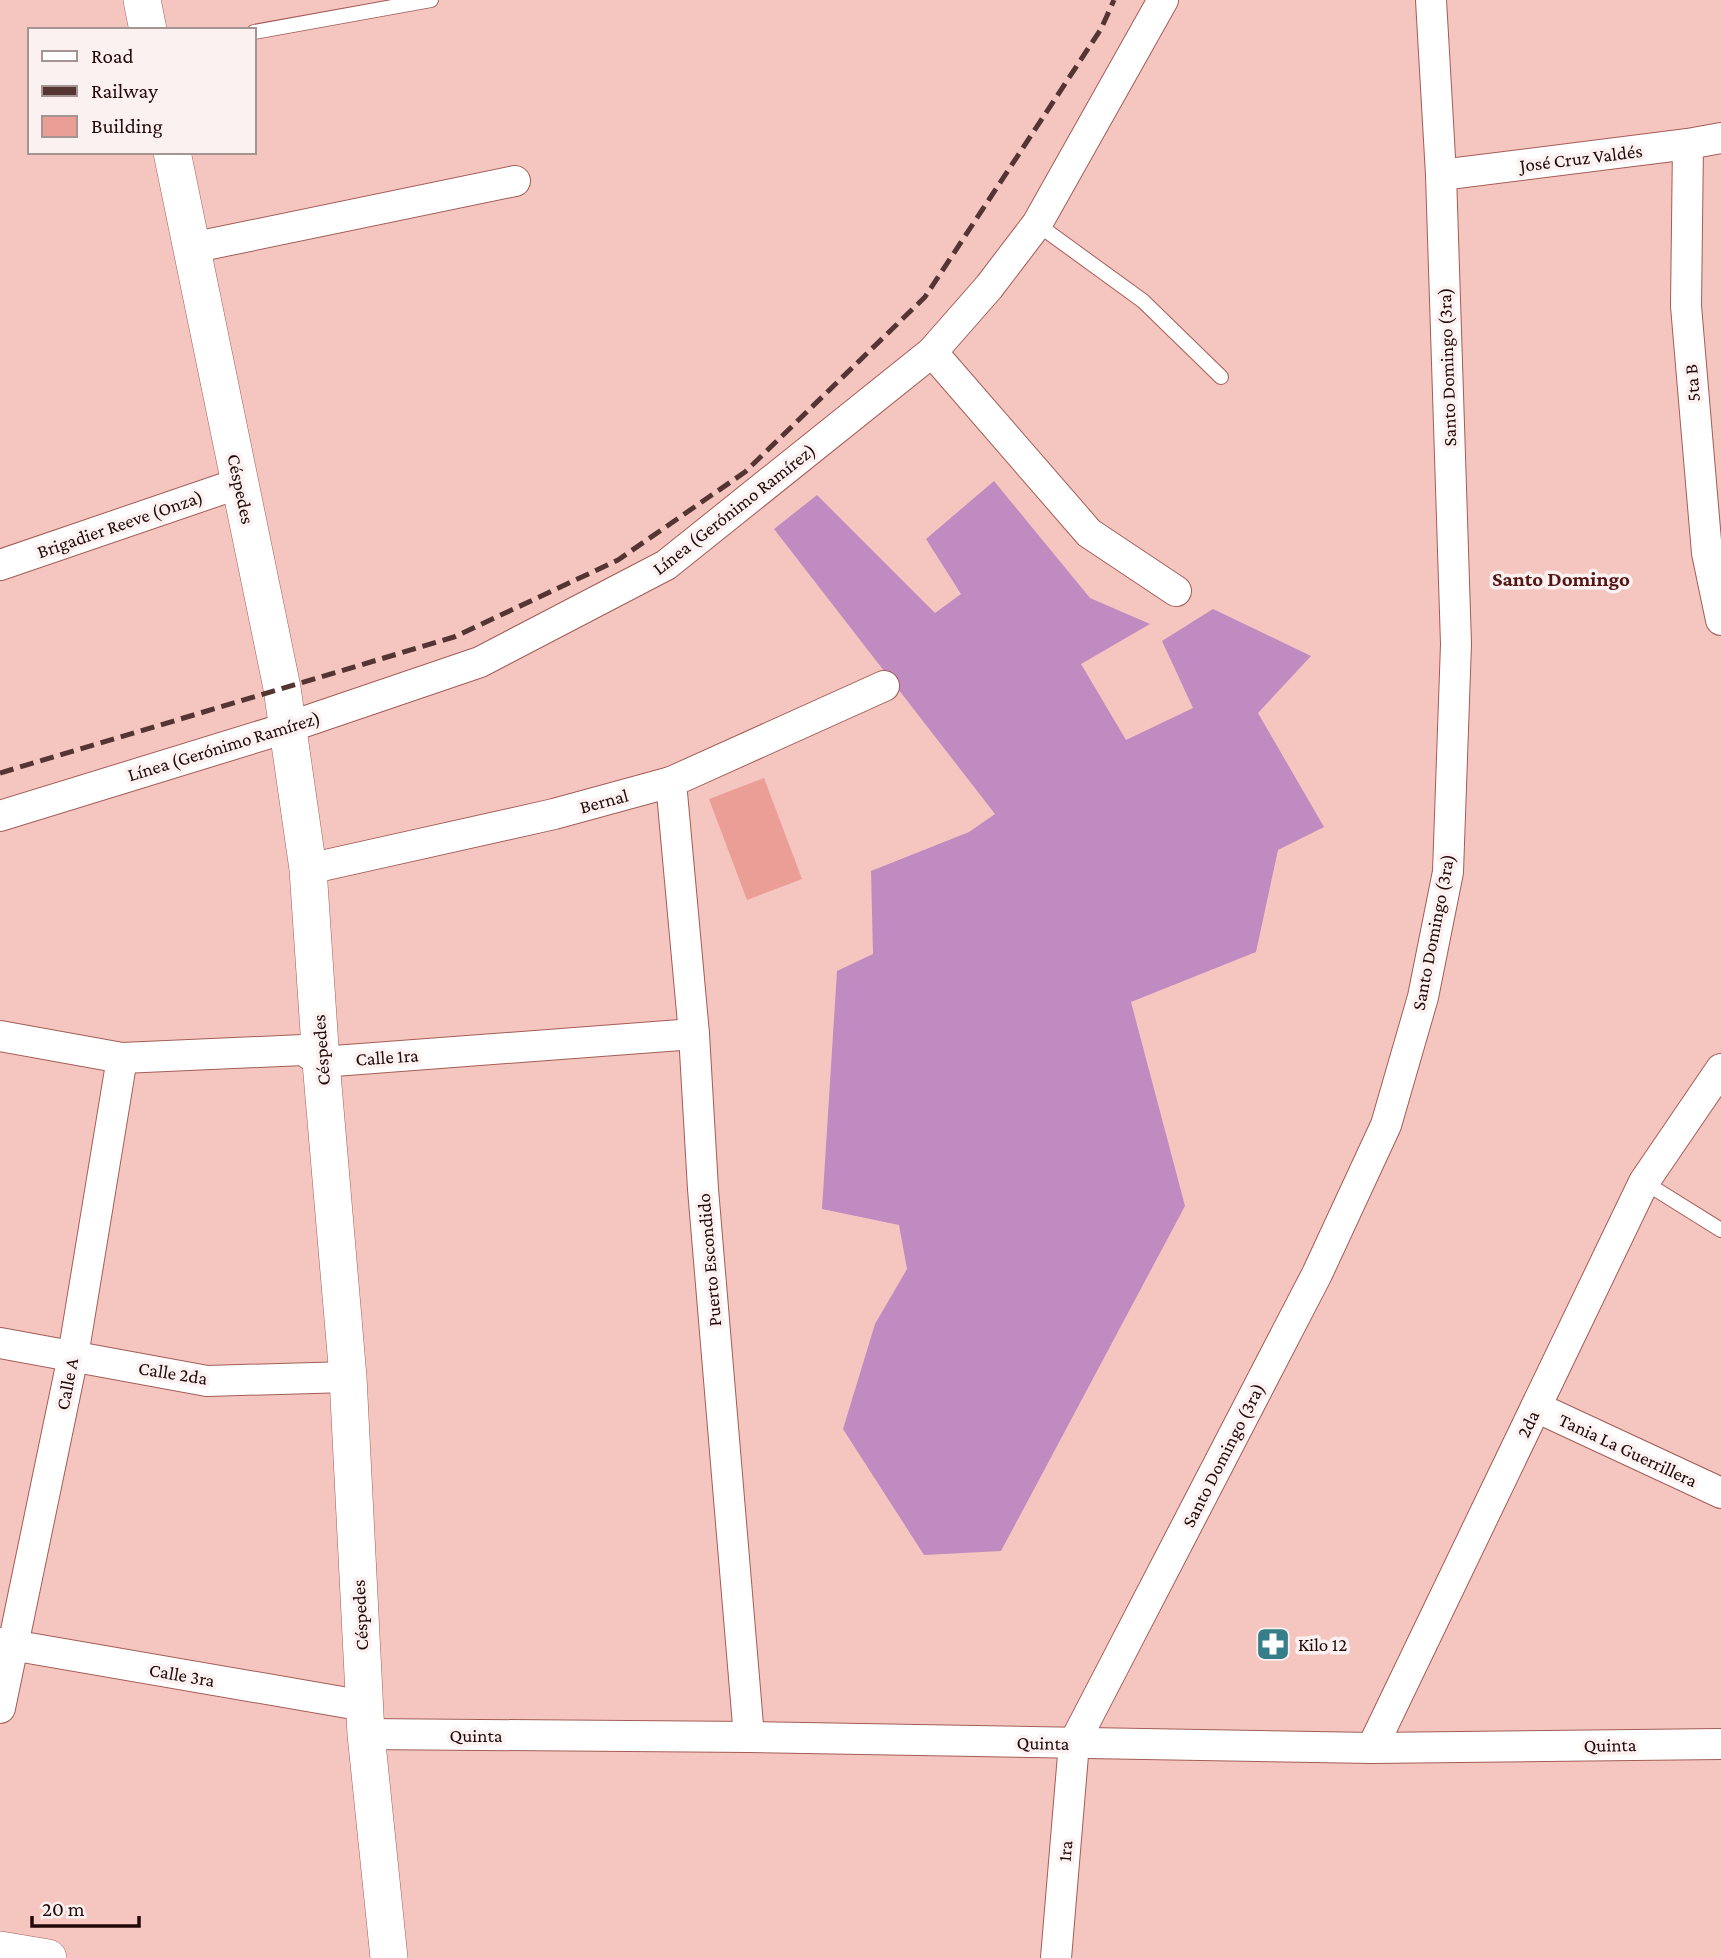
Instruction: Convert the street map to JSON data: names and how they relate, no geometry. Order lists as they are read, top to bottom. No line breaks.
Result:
{"streets":{"street":["José Cruz Valdés","Santo Domingo (3ra)","5ta B","Céspedes","Línea (Gerónimo Ramírez)","Brigadier Reeve (Onza)","Bernal","Calle 1ra","Puerto Escondido","Calle 2da","Calle A","2da","Tania La Guerrillera","Calle 3ra","Quinta","1ra"]},"crossings":[["José Cruz Valdés","Santo Domingo (3ra)"],["José Cruz Valdés","5ta B"],["Santo Domingo (3ra)","Quinta"],["Santo Domingo (3ra)","1ra"],["Céspedes","Línea (Gerónimo Ramírez)"],["Céspedes","Brigadier Reeve (Onza)"],["Céspedes","Bernal"],["Céspedes","Calle 1ra"],["Céspedes","Calle 2da"],["Céspedes","Calle 3ra"],["Céspedes","Quinta"],["Bernal","Puerto Escondido"],["Calle 1ra","Puerto Escondido"],["Calle 1ra","Calle A"],["Puerto Escondido","Quinta"],["Calle 2da","Calle A"],["Calle A","Calle 3ra"],["2da","Tania La Guerrillera"],["2da","Quinta"],["Calle 3ra","Quinta"],["Quinta","1ra"]],"districts":["Santo Domingo"],"places":{"pharmacy":["Kilo 12"]},"legend":["Road","Railway","Building"],"scale_bar":"20 m"}
